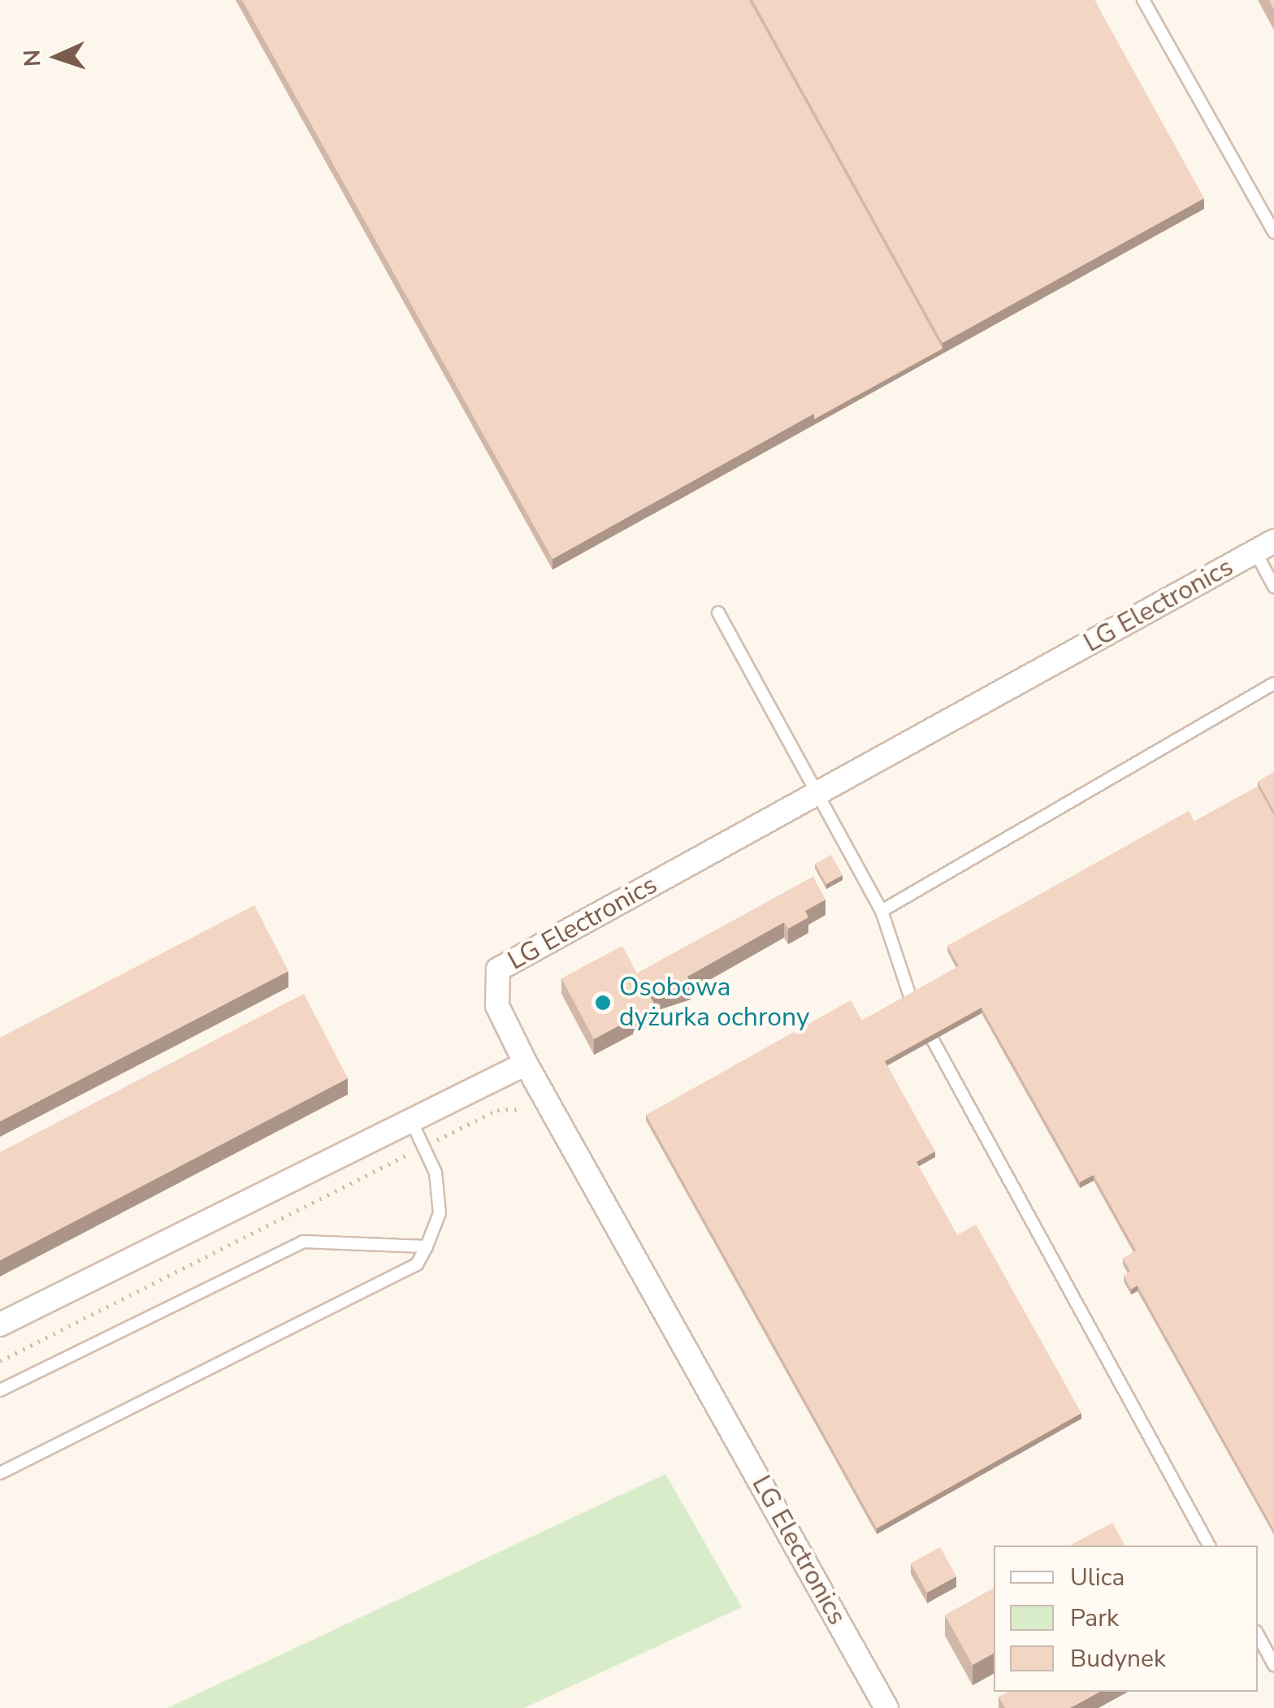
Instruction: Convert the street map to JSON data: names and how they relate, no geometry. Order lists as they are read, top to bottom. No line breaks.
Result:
{"streets":{"street":["LG Electronics"]},"places":["Osobowa dyżurka ochrony"],"legend":["Ulica","Park","Budynek"],"north":"left"}
